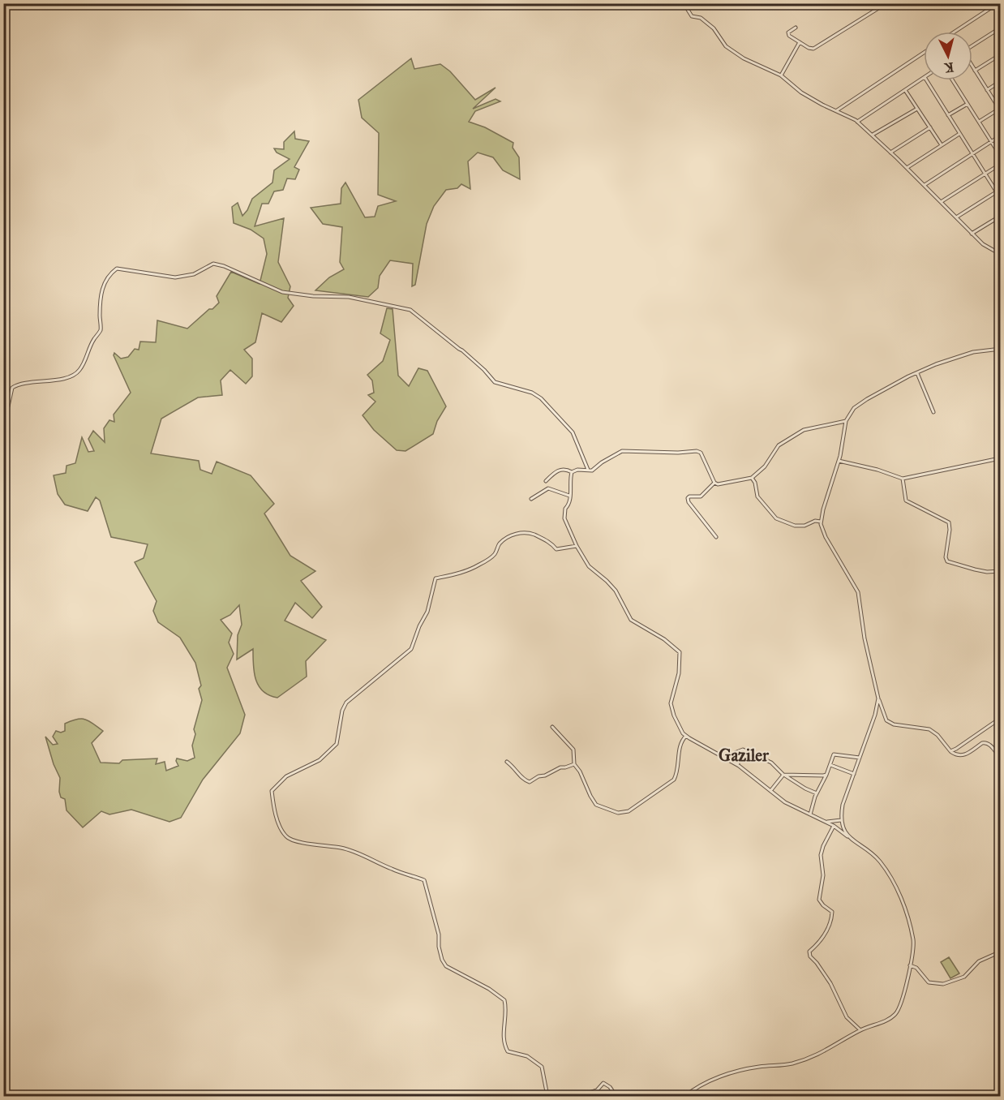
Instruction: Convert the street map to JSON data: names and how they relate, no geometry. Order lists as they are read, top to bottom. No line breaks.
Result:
{"districts":["Gaziler"],"north":"bottom"}
